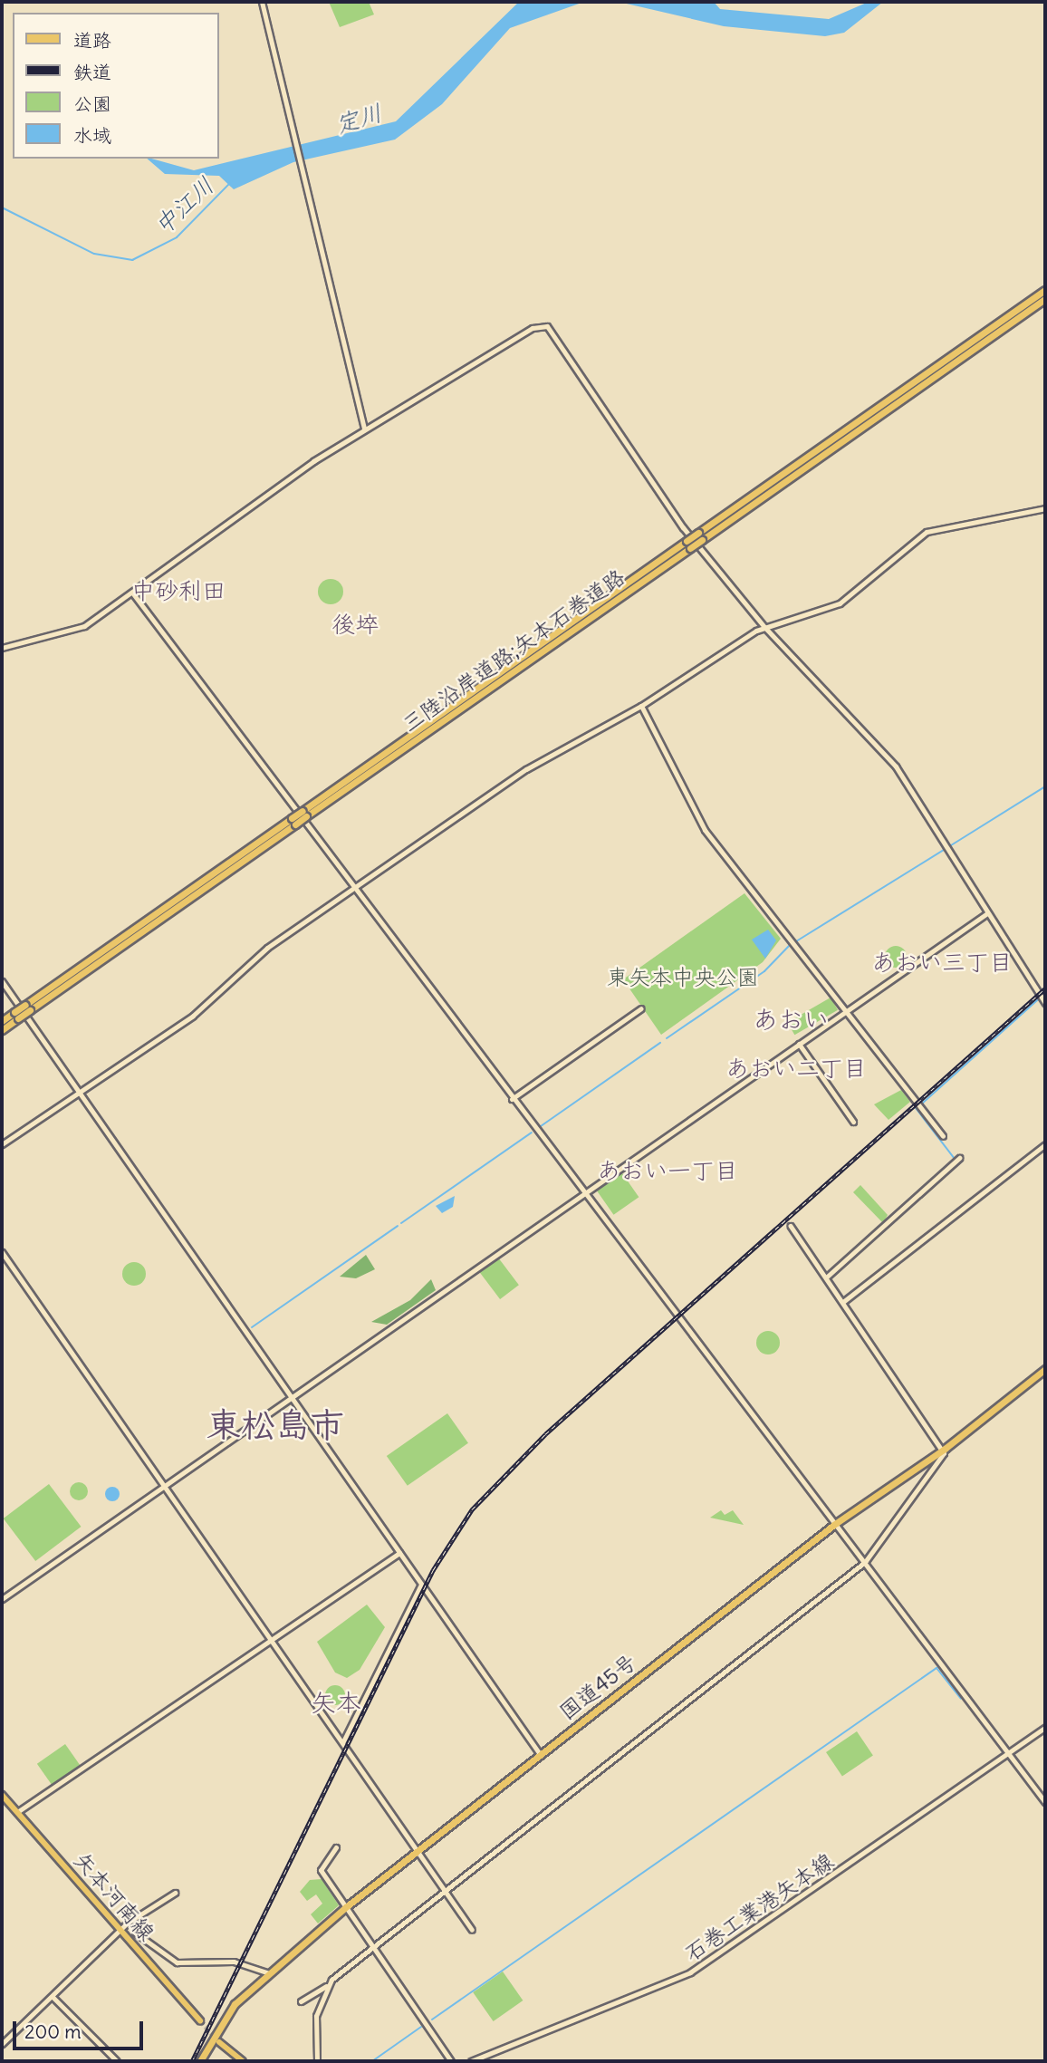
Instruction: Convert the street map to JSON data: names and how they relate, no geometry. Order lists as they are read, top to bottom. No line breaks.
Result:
{"streets":{"highway":["三陸沿岸道路;矢本石巻道路","国道45号"],"main road":["矢本河南線"],"street":["石巻工業港矢本線"]},"districts":["中砂利田","後埣","あおい三丁目","あおい","あおい二丁目","あおい一丁目","東松島市","矢本"],"water":["定川","中江川"],"parks":["東矢本中央公園"],"legend":["道路","鉄道","公園","水域"],"scale_bar":"200 m"}
